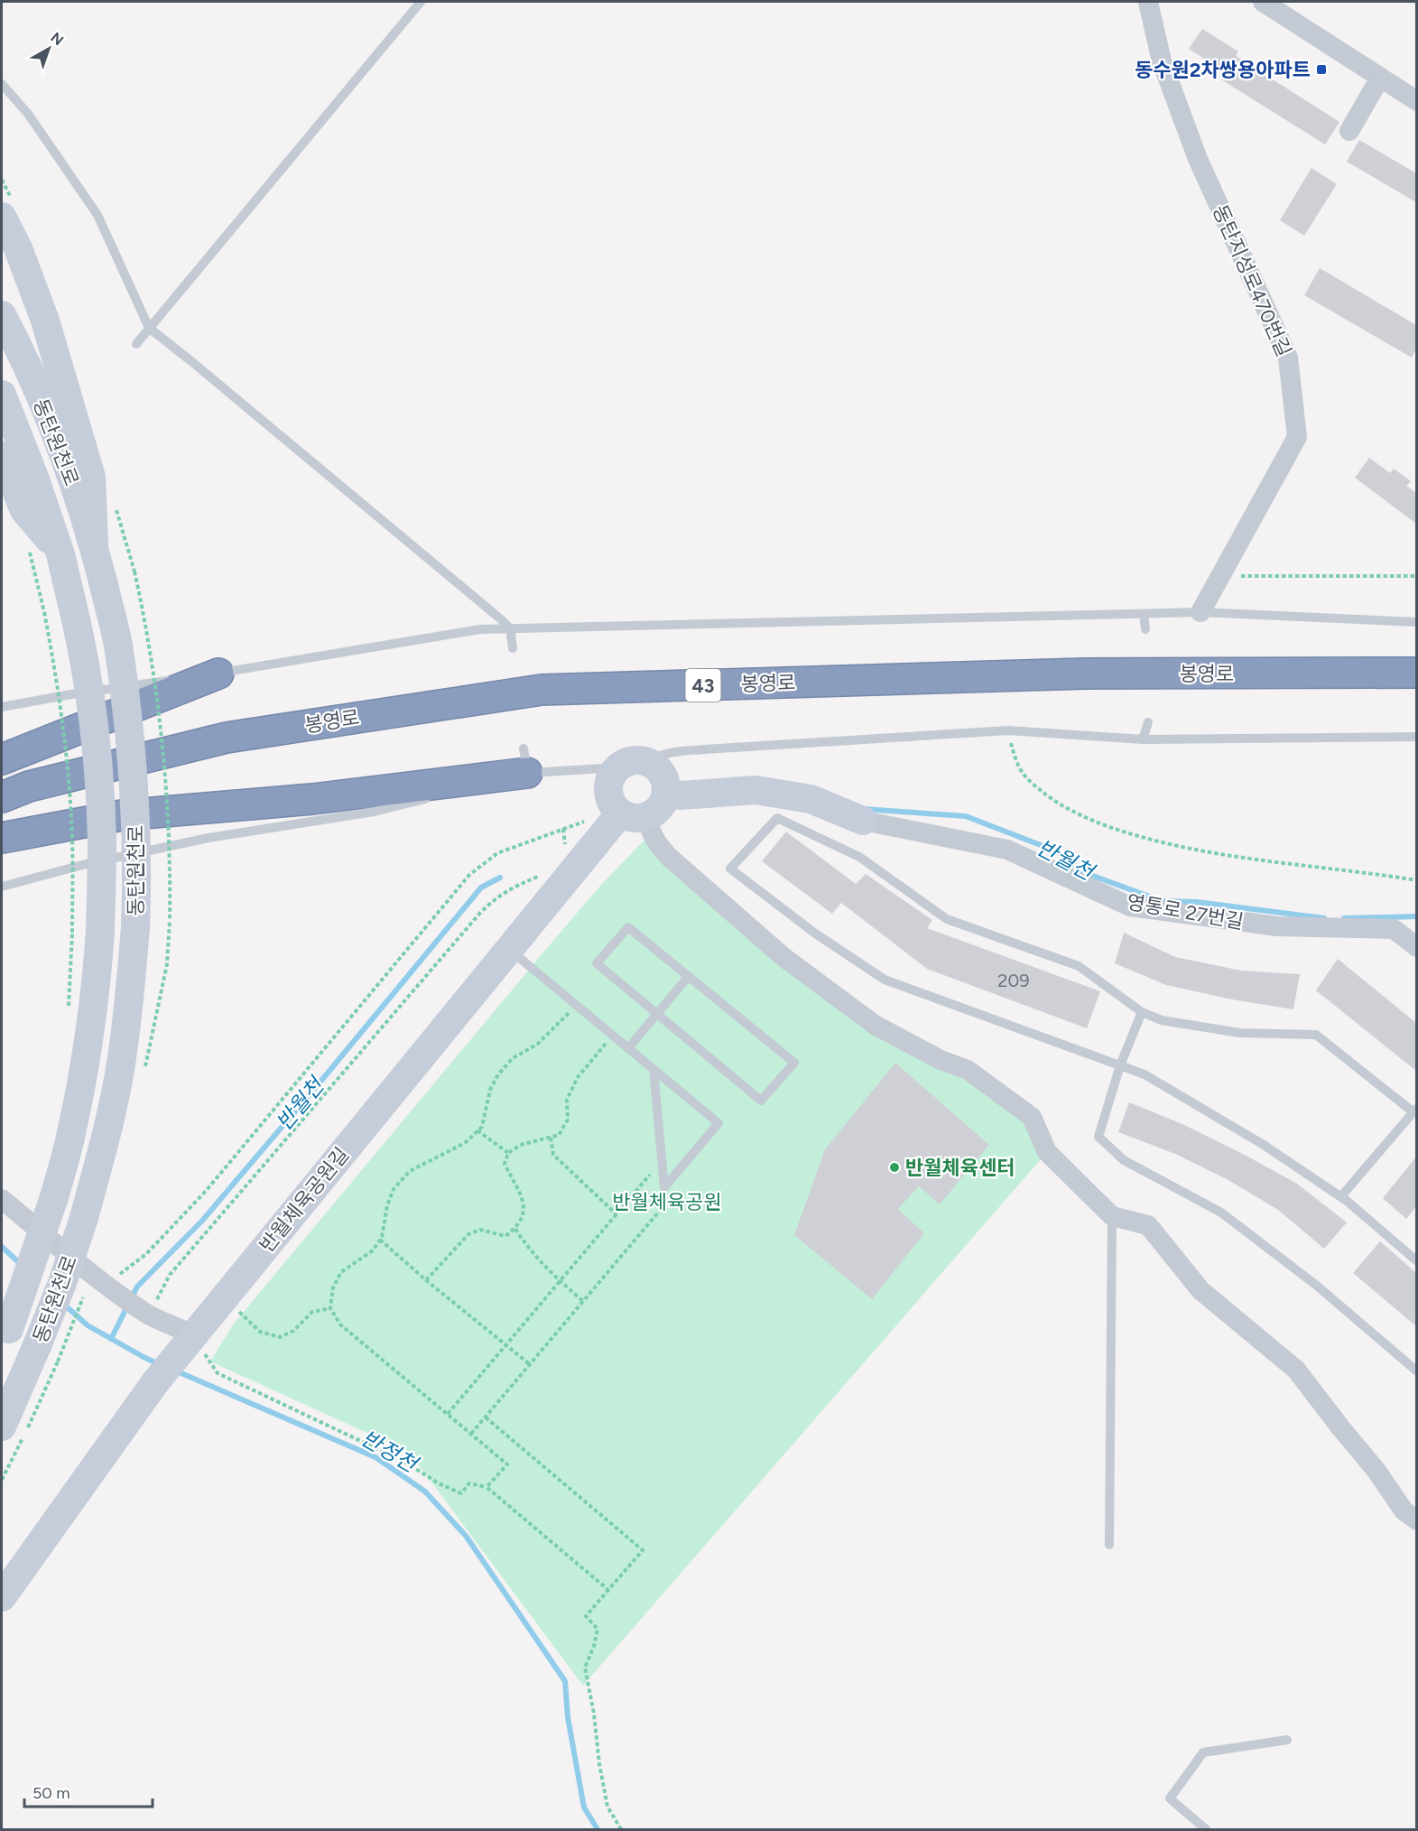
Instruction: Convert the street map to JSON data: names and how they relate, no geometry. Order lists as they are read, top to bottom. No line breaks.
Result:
{"streets":{"highway":["봉영로","43"],"main road":["동탄원천로","반월체육공원길"],"street":["동탄지성로470번길","영통로 27번길"]},"water":["반월천","반정천"],"parks":["반월체육공원"],"places":{"transit":["동수원2차쌍용아파트"],"other":["반월체육센터"]},"house_numbers":["209"],"scale_bar":"50 m","north":"top right"}
